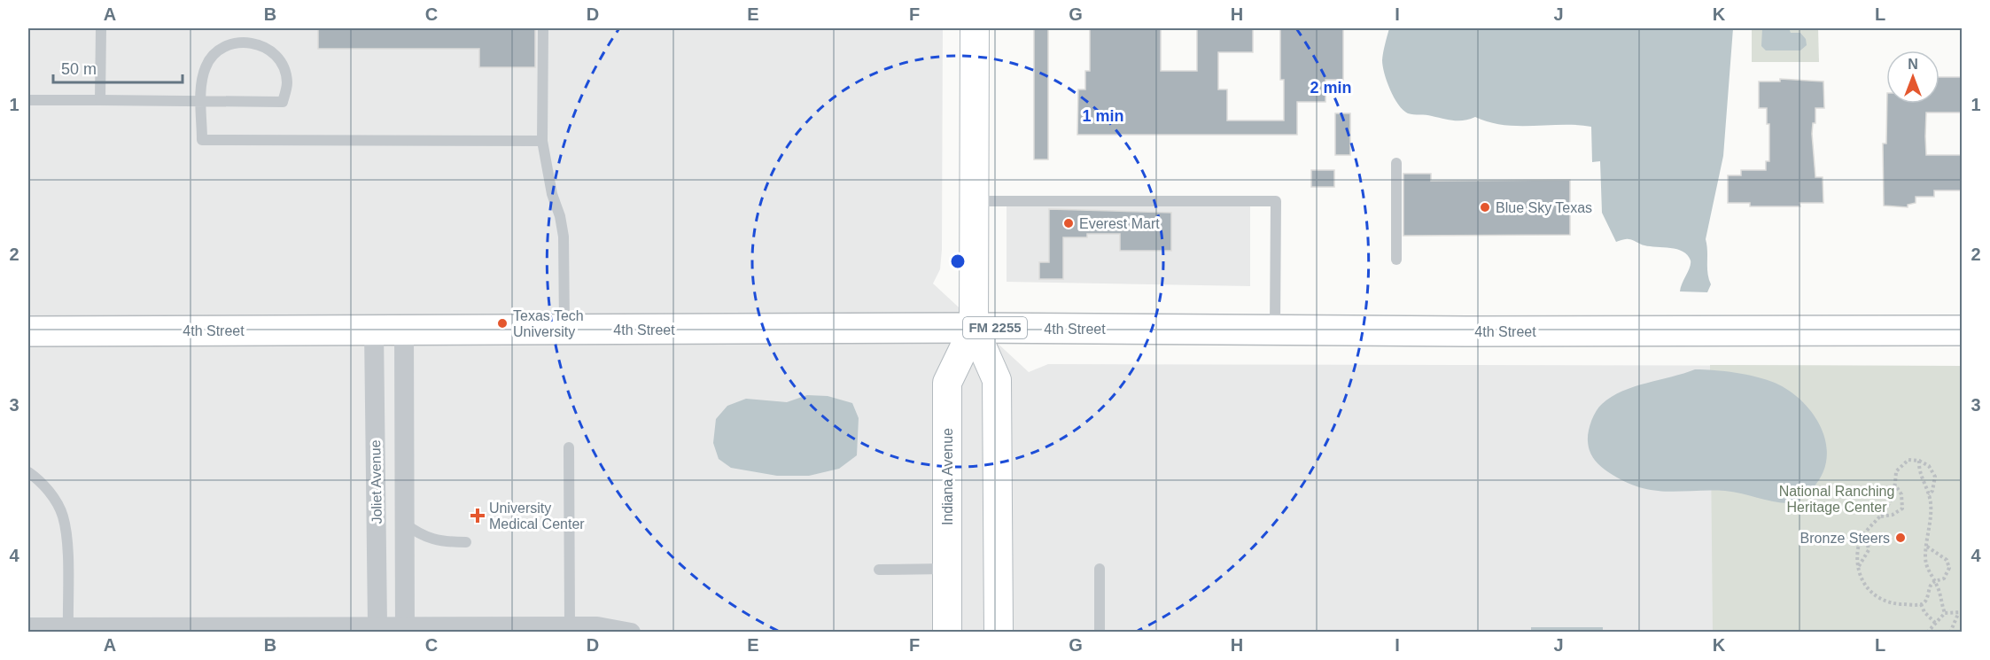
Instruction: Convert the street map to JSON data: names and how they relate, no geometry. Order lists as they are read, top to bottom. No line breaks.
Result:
{"streets":{"main road":["FM 2255","4th Street"],"street":["Indiana Avenue","Joliet Avenue"]},"crossings":[["4th Street","Indiana Avenue"],["4th Street","Joliet Avenue"]],"parks":["National Ranching Heritage Center"],"places":{"other":["Blue Sky Texas","Everest Mart","Texas Tech University","Bronze Steers"],"health":["University Medical Center"]},"scale_bar":"50 m","north":"top","grid":{"columns":["A","B","C","D","E","F","G","H","I","J","K","L"],"rows":["1","2","3","4"]},"rings":["2 min","1 min"]}
